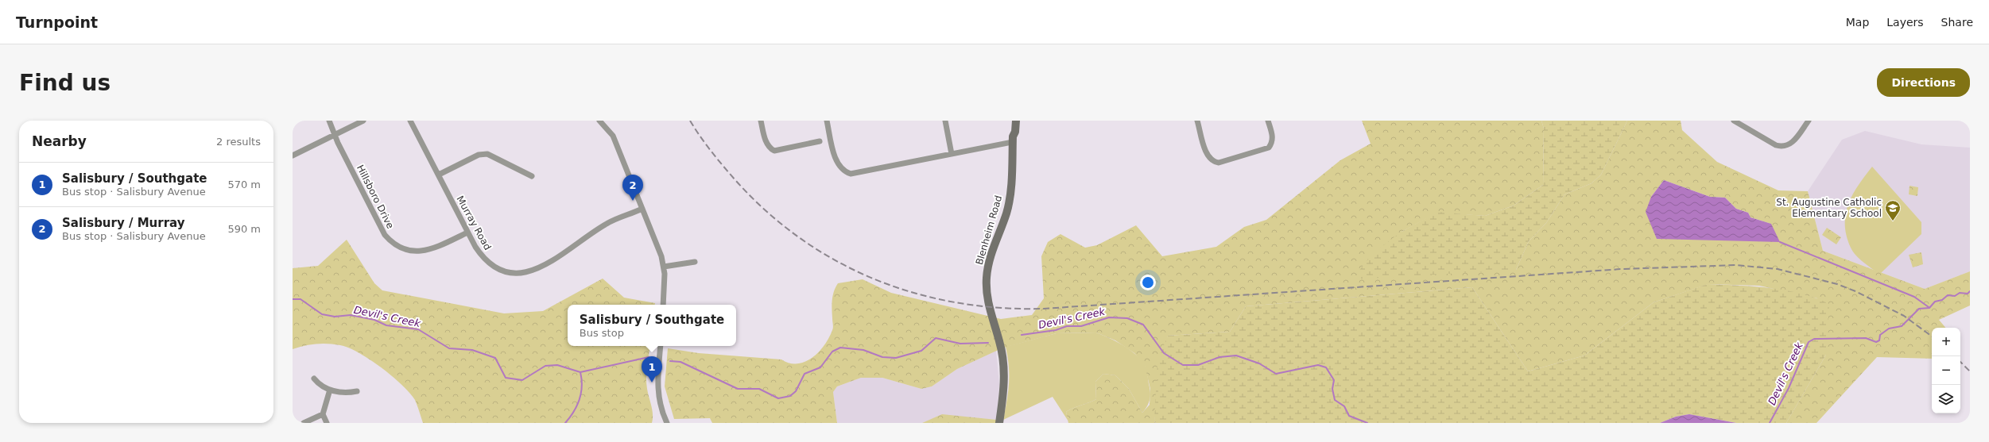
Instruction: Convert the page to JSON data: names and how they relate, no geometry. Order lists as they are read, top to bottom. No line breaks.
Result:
{"streets":{"main road":["Blenheim Road"],"street":["Hillsboro Drive","Murray Road"]},"crossings":[["Hillsboro Drive","Murray Road"]],"water":["Devil's Creek"],"places":{"school or university":["St. Augustine Catholic Elementary School"]},"page":{"header":"Turnpoint","nav":["Map","Layers","Share"],"buttons":"Directions","title":"Find us","heading":["Nearby","2 results"],"list":[{"mark":"1","name":"Salisbury / Southgate","note":"Bus stop · Salisbury Avenue","value":"570 m"},{"mark":"2","name":"Salisbury / Murray","note":"Bus stop · Salisbury Avenue","value":"590 m"}],"pins":["2","1"],"popup":["Salisbury / Southgate","Bus stop"],"map_buttons":["+","−"]}}
